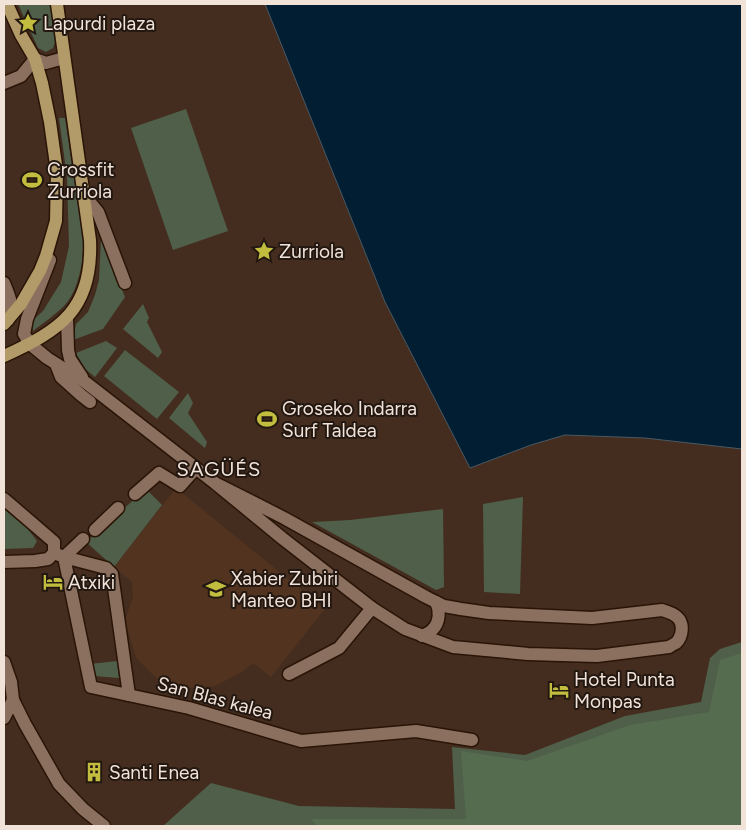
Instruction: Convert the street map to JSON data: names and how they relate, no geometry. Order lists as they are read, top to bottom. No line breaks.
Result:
{"streets":{"street":["San Blas kalea"]},"districts":["SAGÜÉS"],"places":{"place":["Lapurdi plaza","Zurriola"],"sports":["Crossfit Zurriola","Groseko Indarra Surf Taldea"],"hotel":["Atxiki","Hotel Punta Monpas"],"school or university":["Xabier Zubiri Manteo BHI"],"building":["Santi Enea"]}}
